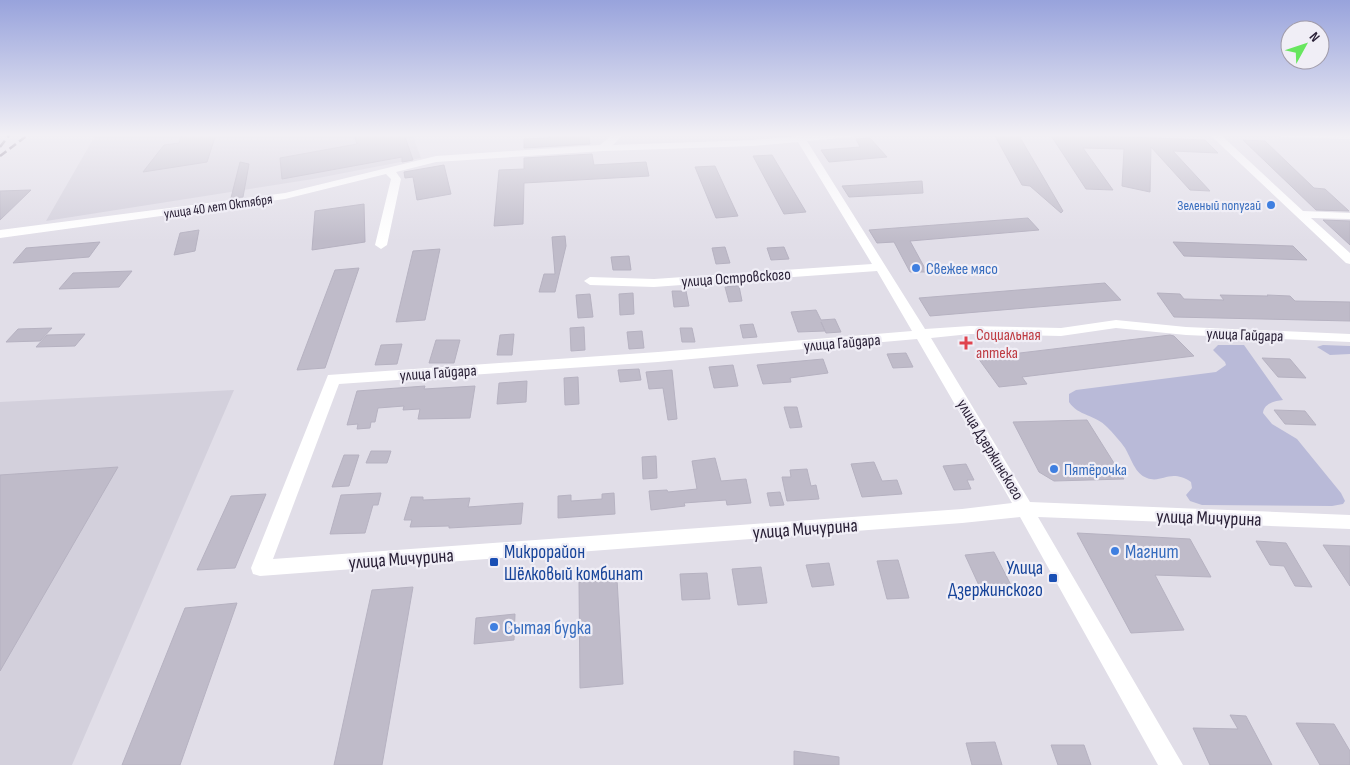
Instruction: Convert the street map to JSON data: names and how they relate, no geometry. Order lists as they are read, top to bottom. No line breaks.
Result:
{"streets":{"street":["улица 40 лет Октября","улица Островского","улица Гайдара","улица Дзержинского","улица Мичурина"]},"crossings":[["улица Островского","улица Дзержинского"],["улица Гайдара","улица Дзержинского"],["улица Гайдара","улица Мичурина"],["улица Дзержинского","улица Мичурина"]],"places":{"other":["Зеленый попугай","Свежее мясо","Пятёрочка","Магнит","Сытая будка"],"health":["Социальная аптека"],"transit":["Микрорайон Шёлковый комбинат","Улица Дзержинского"]},"north":"top right"}
